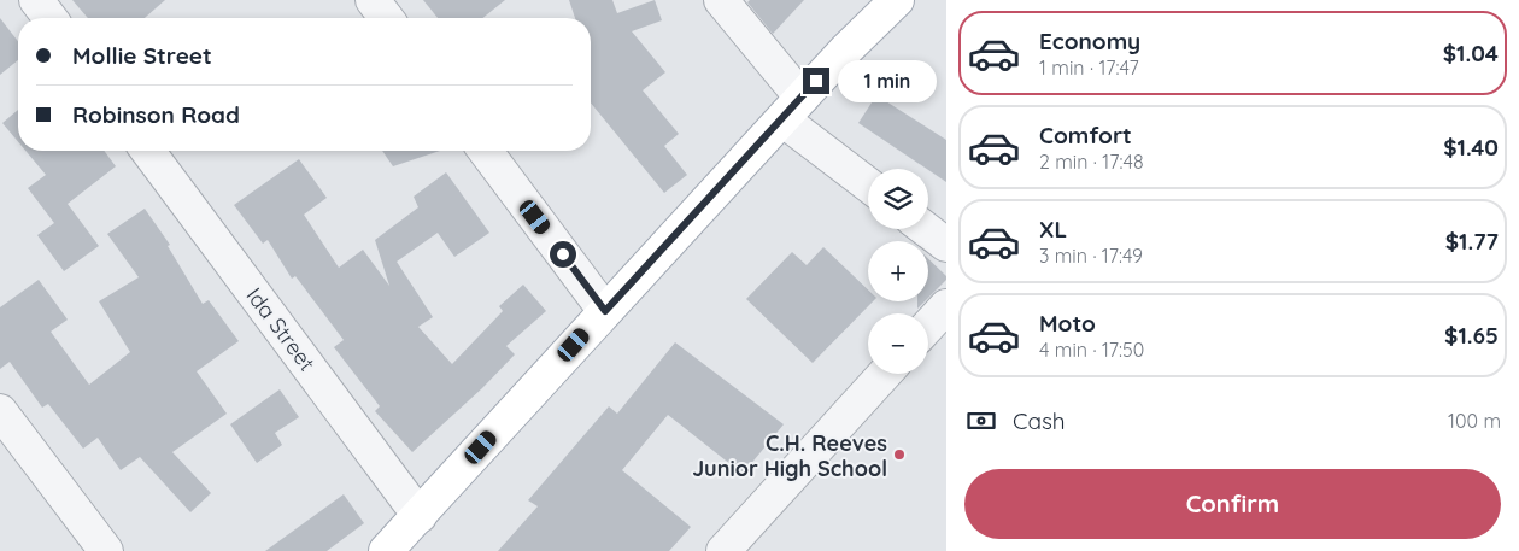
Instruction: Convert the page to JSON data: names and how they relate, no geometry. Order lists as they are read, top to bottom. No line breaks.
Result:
{"streets":{"street":["Ida Street"]},"places":["C.H. Reeves Junior High School"],"page":{"list":[{"name":"Economy","note":"1 min · 17:47","value":"$1.04"},{"name":"Comfort","note":"2 min · 17:48","value":"$1.40"},{"name":"XL","note":"3 min · 17:49","value":"$1.77"},{"name":"Moto","note":"4 min · 17:50","value":"$1.65"}],"banner":["Mollie Street","Robinson Road"],"bubble":"1 min","map_buttons":["+","−"],"pay":["Cash","100 m"],"buttons":"Confirm"}}
